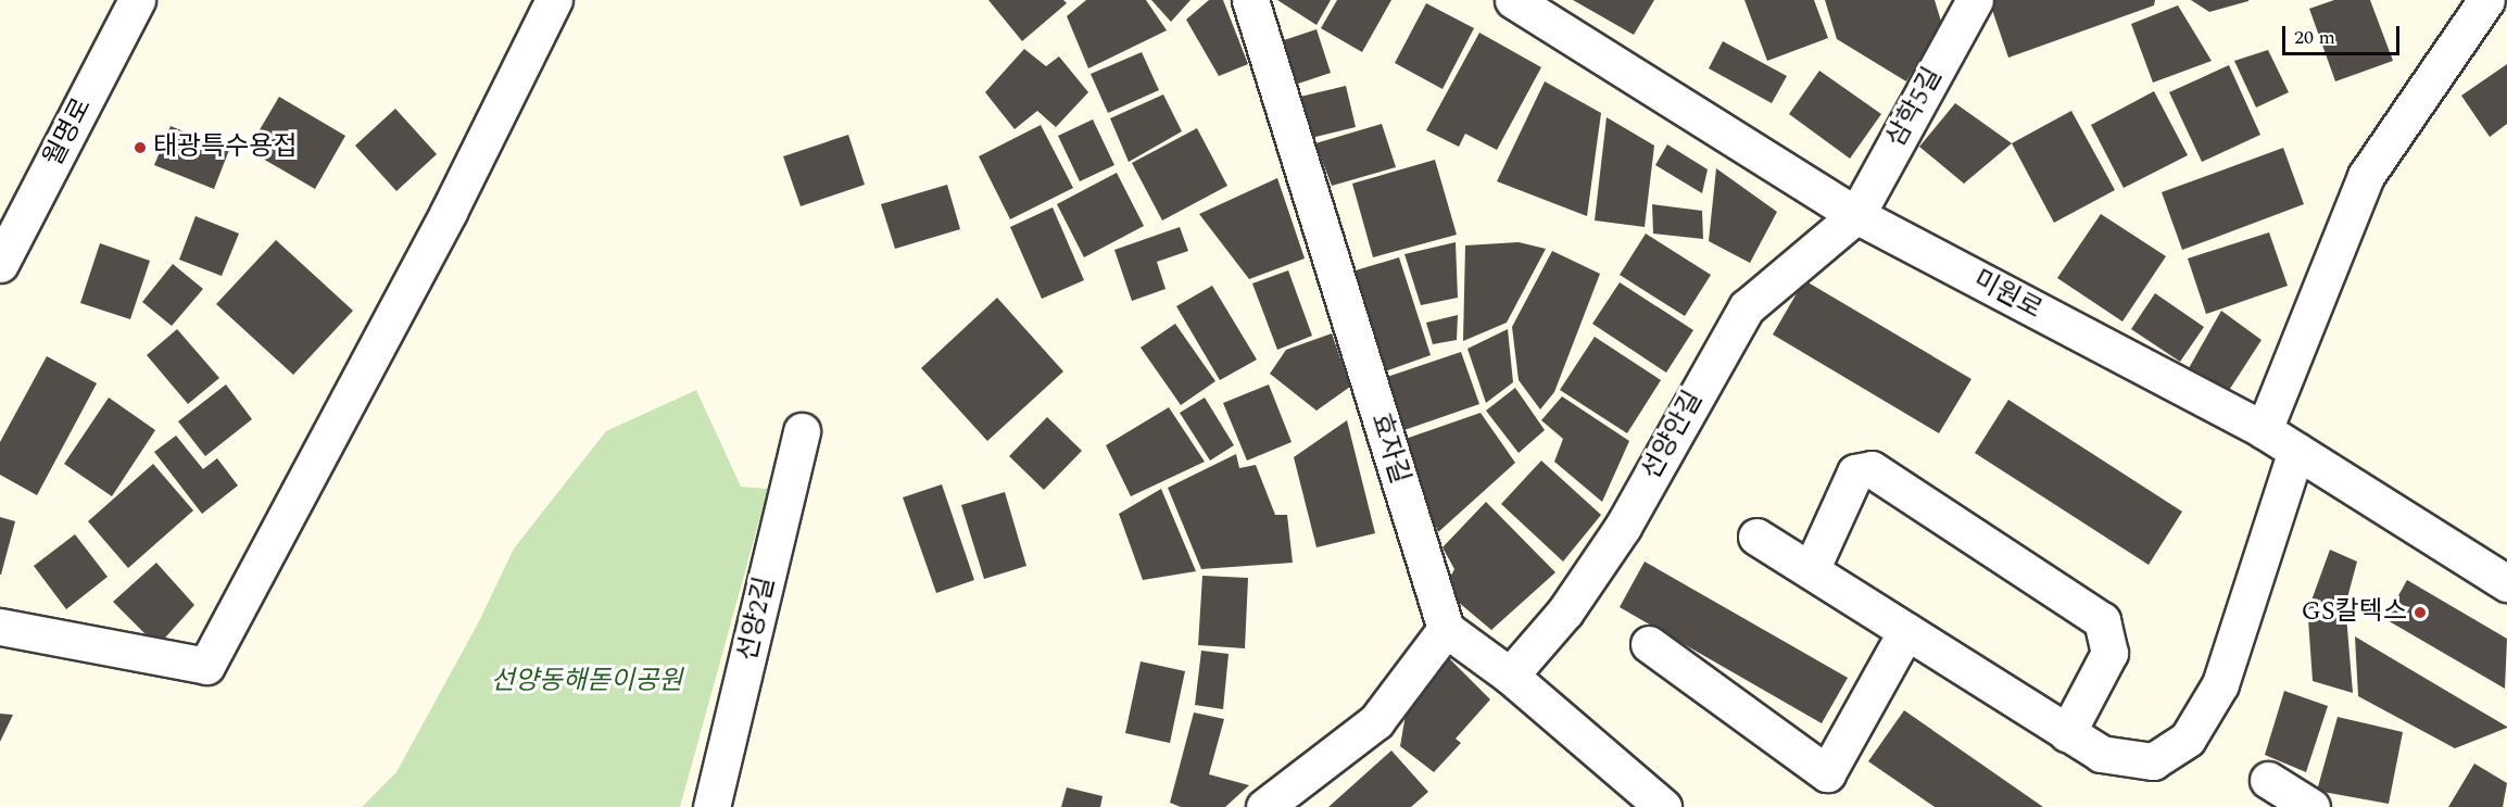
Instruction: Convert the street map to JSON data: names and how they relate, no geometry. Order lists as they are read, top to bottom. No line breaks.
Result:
{"streets":{"street":["삼학5길","월명로","미원로","선양안길","효자길","선양2길"]},"crossings":[["삼학5길","미원로"],["삼학5길","선양안길"],["미원로","선양안길"]],"parks":["선양동해돋이공원"],"places":["태광특수용접","GS칼텍스"],"scale_bar":"20 m"}
